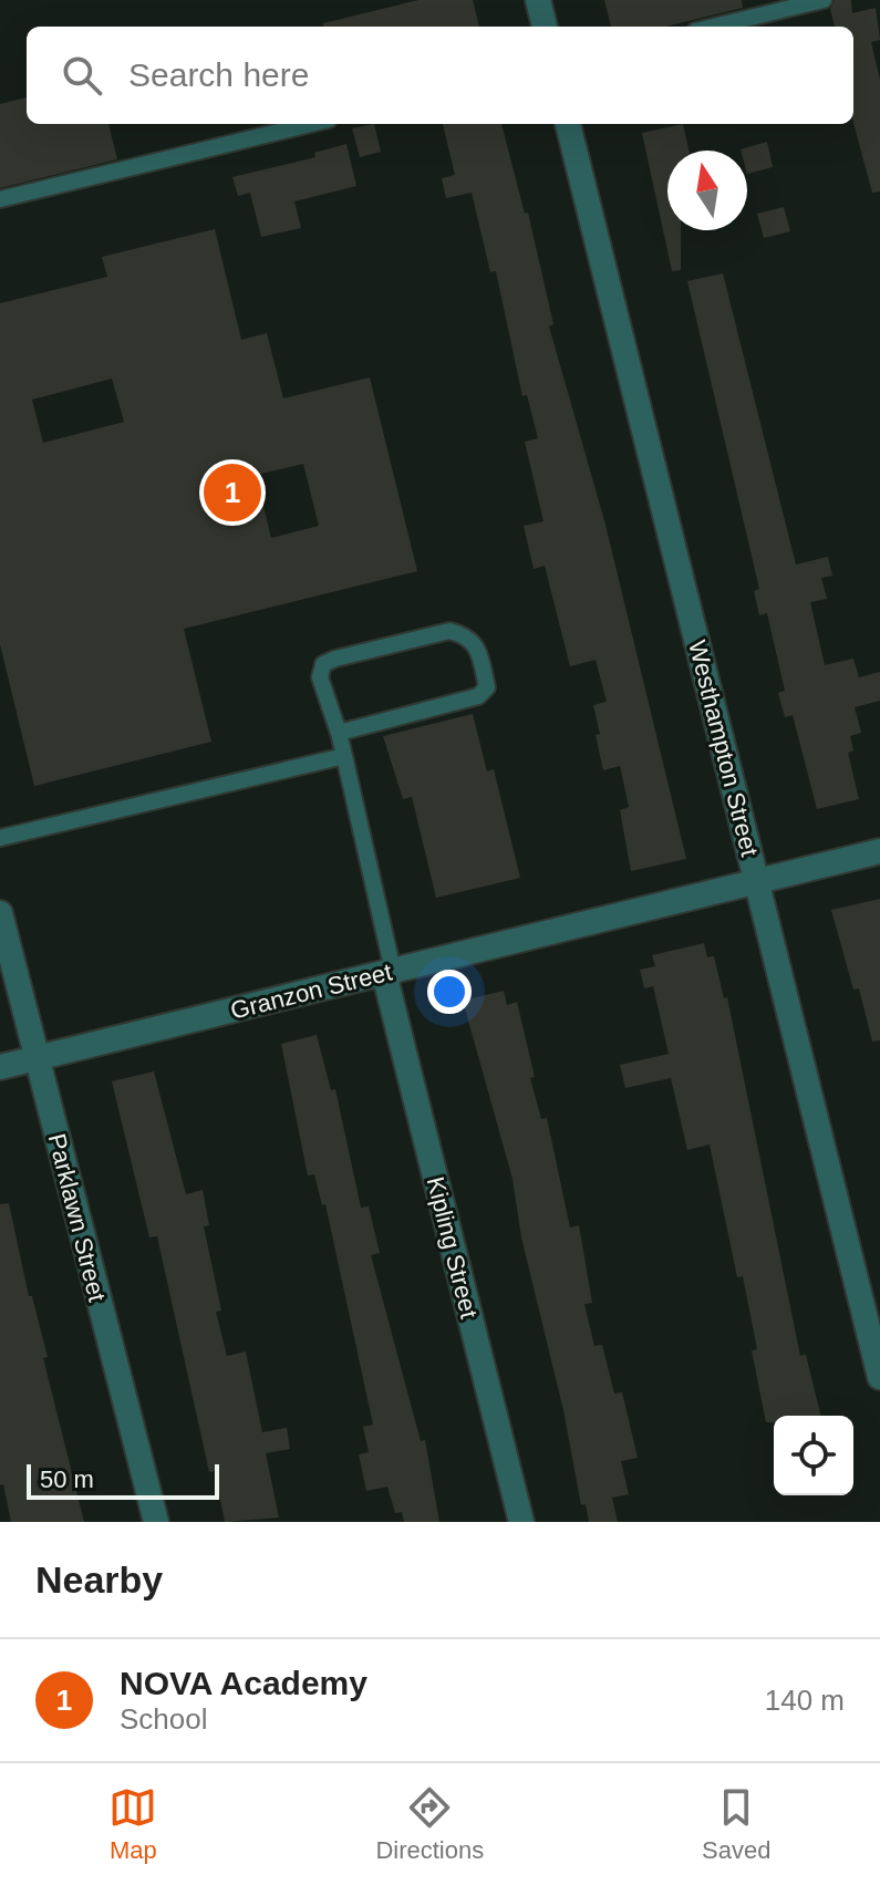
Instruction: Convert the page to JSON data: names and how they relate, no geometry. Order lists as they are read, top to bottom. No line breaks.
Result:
{"streets":{"street":["Westhampton Street","Granzon Street","Parklawn Street","Kipling Street"]},"crossings":[["Westhampton Street","Granzon Street"],["Granzon Street","Parklawn Street"],["Granzon Street","Kipling Street"]],"scale_bar":"50 m","north":"top","page":{"search":"Search here","pins":"1","scale":"50 m","heading":"Nearby","list":[{"mark":"1","name":"NOVA Academy","note":"School","value":"140 m"}],"nav":["Map","Directions","Saved"]}}
